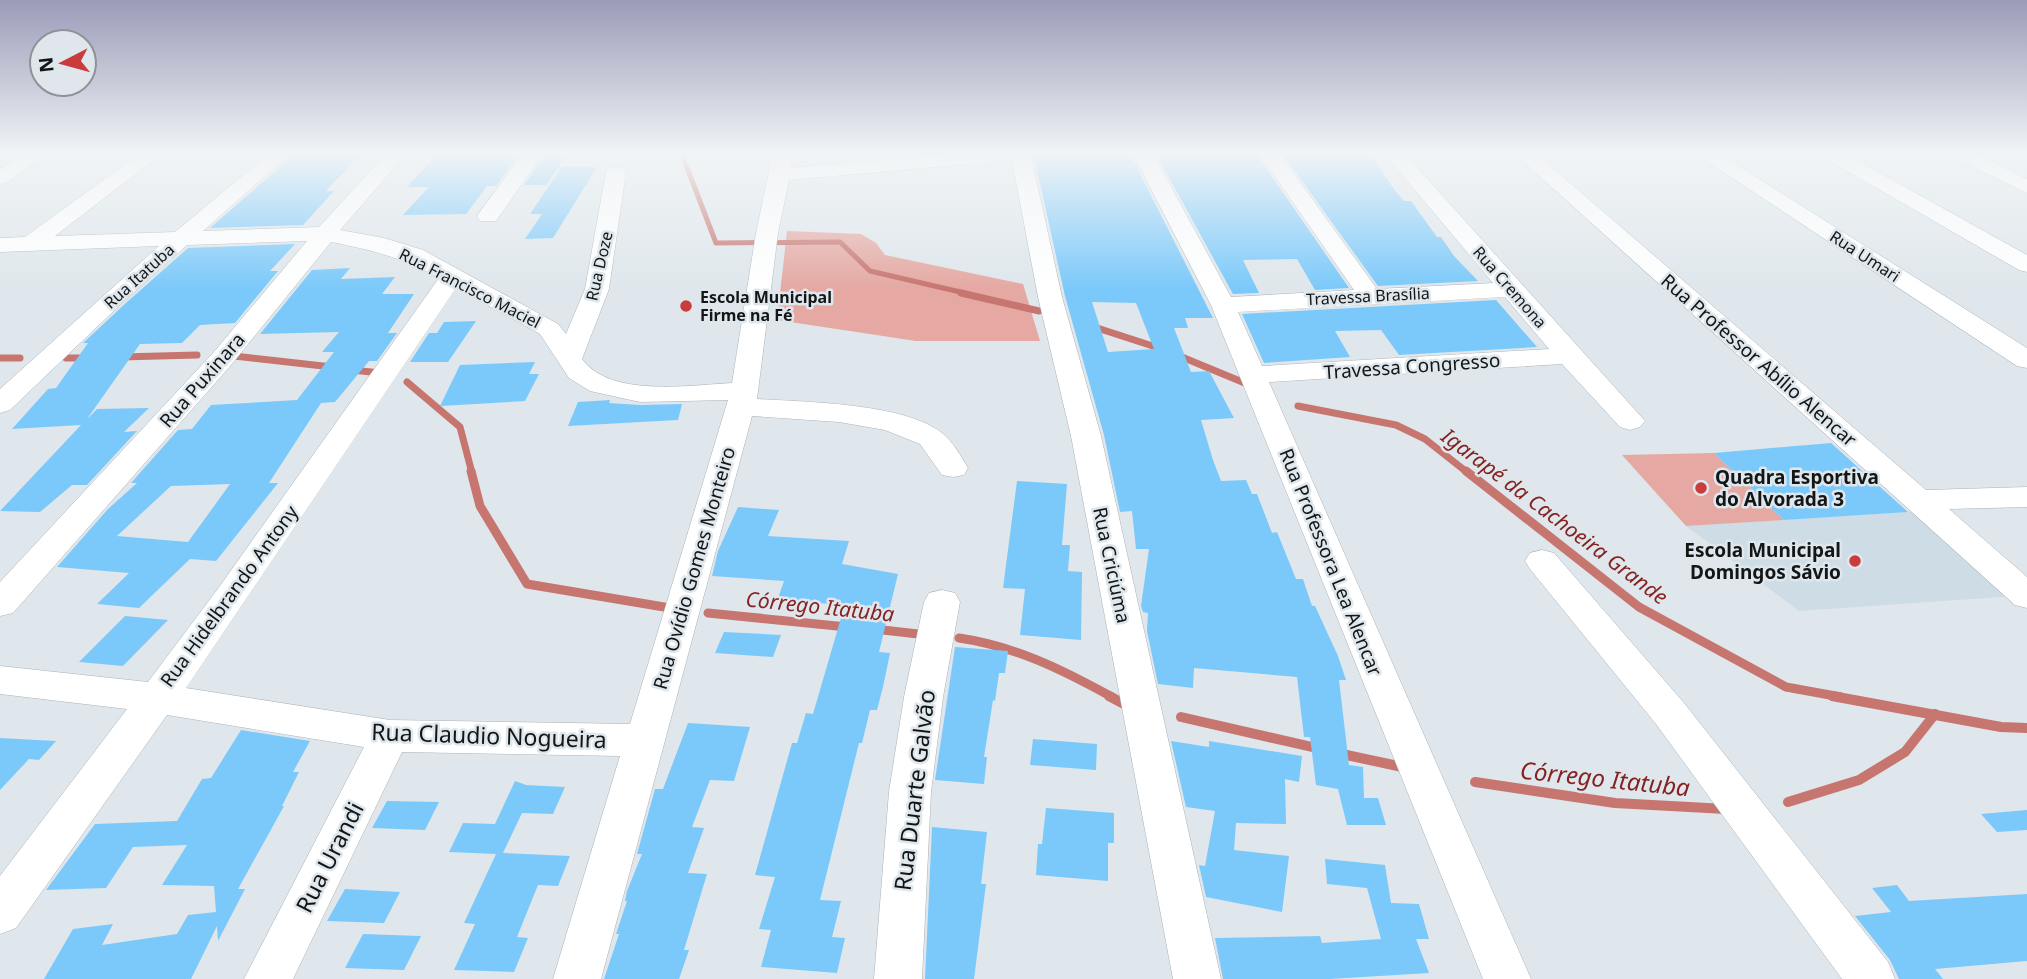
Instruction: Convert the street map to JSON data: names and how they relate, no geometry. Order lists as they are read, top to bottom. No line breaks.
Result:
{"streets":{"street":["Rua Umari","Rua Doze","Rua Itatuba","Rua Cremona","Rua Francisco Maciel","Travessa Brasília","Rua Professor Abílio Alencar","Travessa Congresso","Rua Puxinara","Rua Professora Lea Alencar","Rua Criciúma","Rua Ovídio Gomes Monteiro","Rua Hidelbrando Antony","Rua Claudio Nogueira","Rua Duarte Galvão","Rua Urandi"]},"crossings":[["Rua Doze","Rua Francisco Maciel"],["Rua Itatuba","Rua Francisco Maciel"],["Rua Cremona","Travessa Brasília"],["Rua Cremona","Travessa Congresso"],["Rua Francisco Maciel","Rua Puxinara"],["Rua Francisco Maciel","Rua Ovídio Gomes Monteiro"],["Rua Francisco Maciel","Rua Hidelbrando Antony"],["Travessa Brasília","Rua Professora Lea Alencar"],["Travessa Congresso","Rua Professora Lea Alencar"],["Rua Ovídio Gomes Monteiro","Rua Claudio Nogueira"],["Rua Hidelbrando Antony","Rua Claudio Nogueira"],["Rua Claudio Nogueira","Rua Urandi"]],"water":["Igarapé da Cachoeira Grande","Córrego Itatuba"],"places":["Escola Municipal Firme na Fé","Quadra Esportiva do Alvorada 3","Escola Municipal Domingos Sávio"],"north":"left"}
